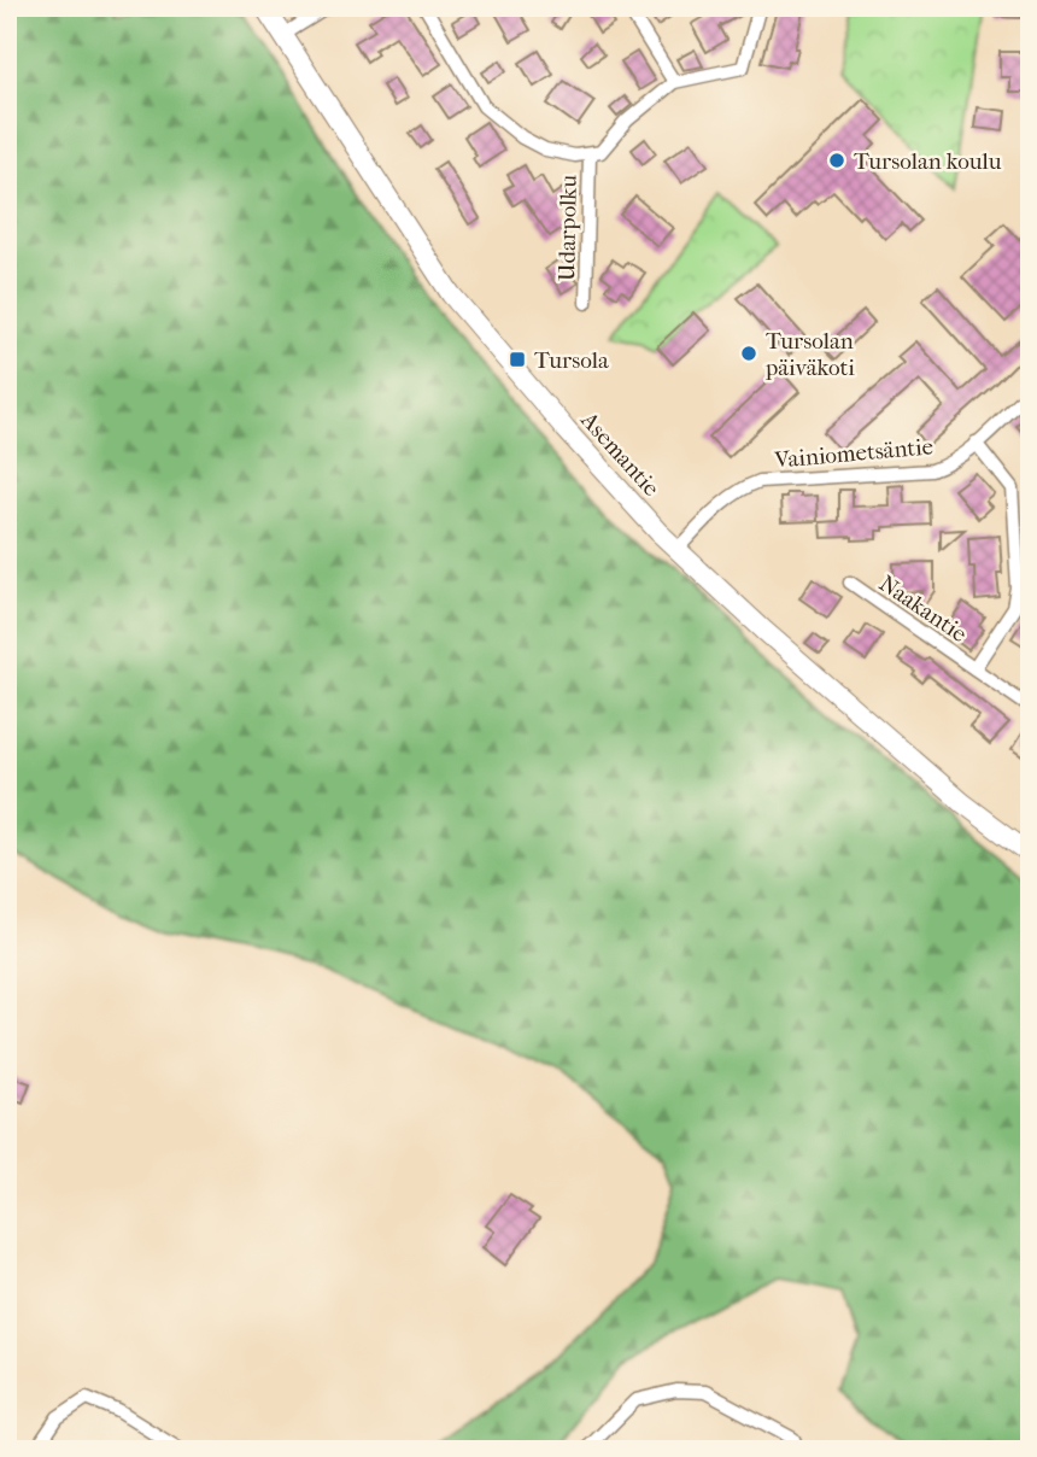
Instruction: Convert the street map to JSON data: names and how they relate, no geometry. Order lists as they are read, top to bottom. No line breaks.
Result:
{"streets":{"main road":["Asemantie"],"street":["Udarpolku","Vainiometsäntie","Naakantie"]},"crossings":[["Vainiometsäntie","Asemantie"],["Vainiometsäntie","Naakantie"]],"places":{"other":["Tursolan koulu","Tursolan päiväkoti"],"transit":["Tursola"]}}
